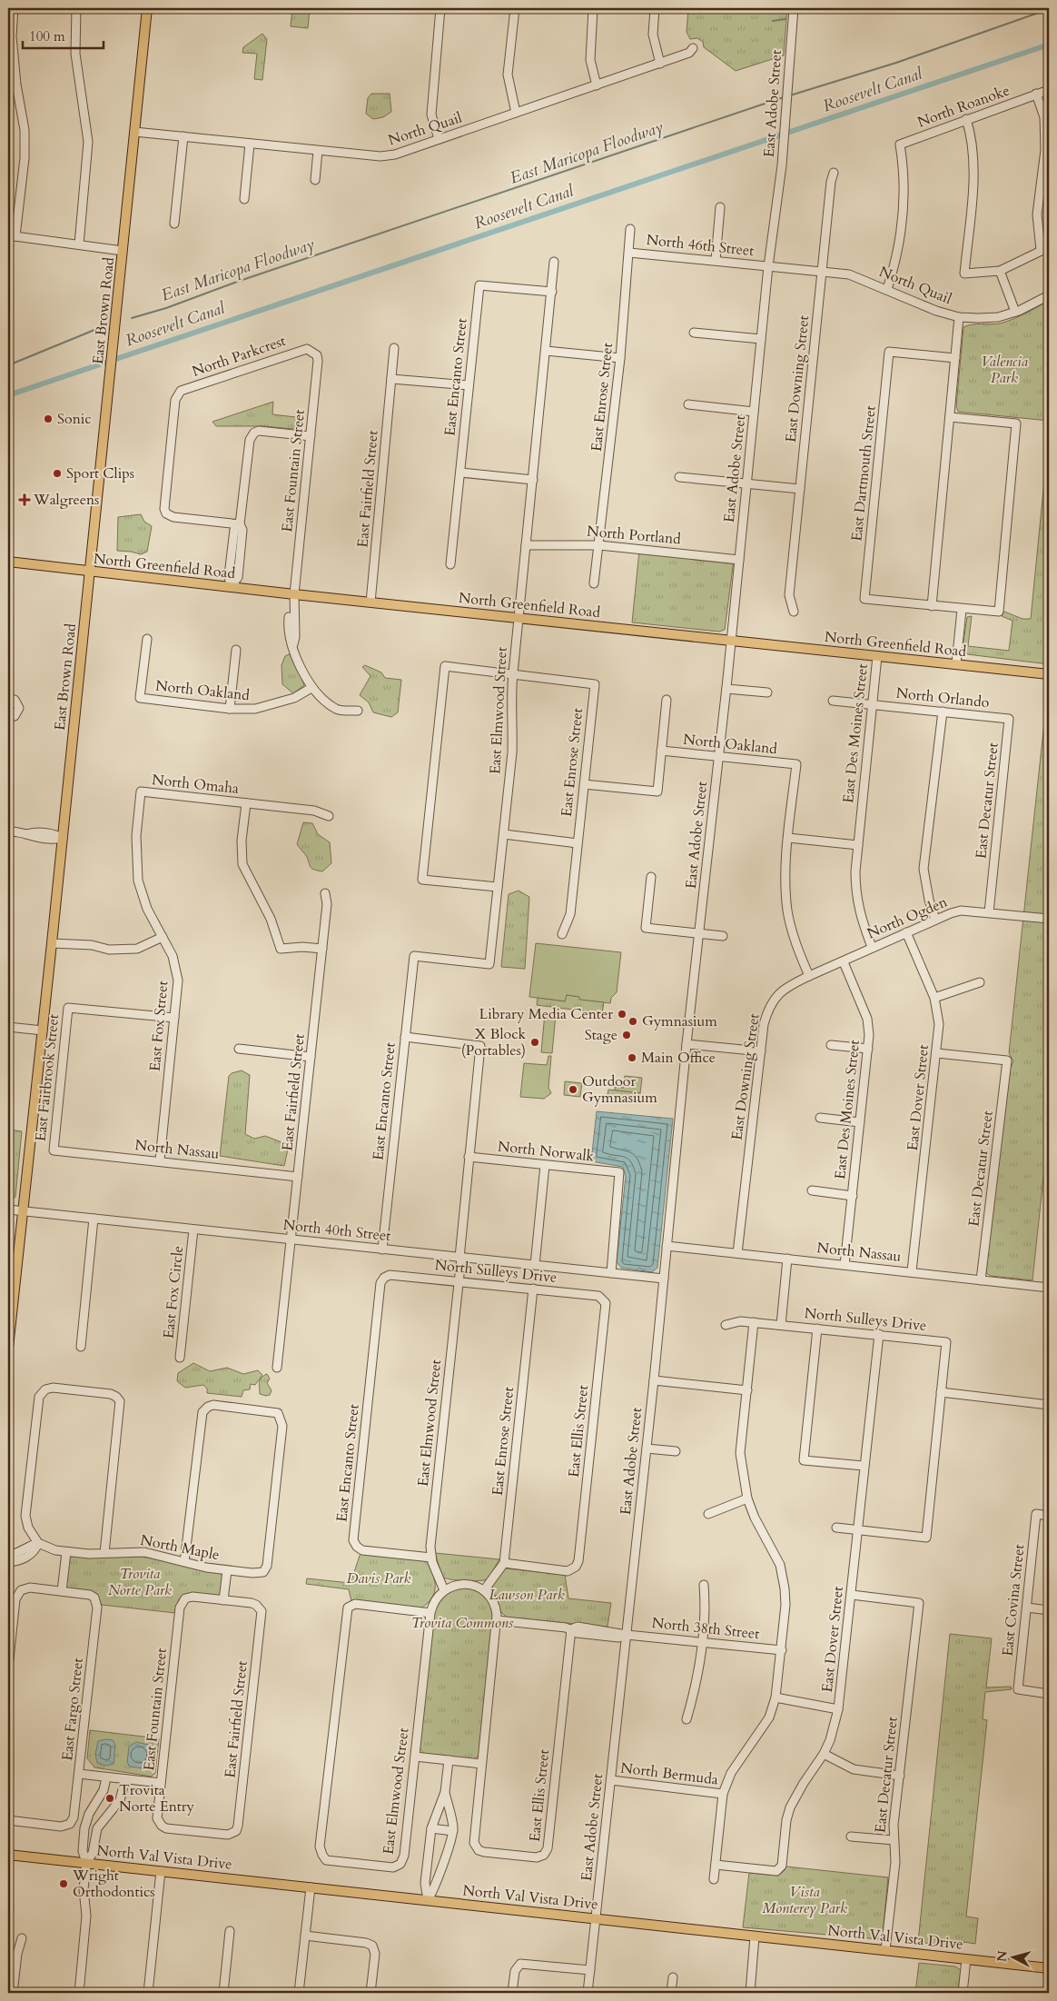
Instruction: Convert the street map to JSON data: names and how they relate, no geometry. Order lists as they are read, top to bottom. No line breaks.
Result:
{"streets":{"main road":["East Brown Road","North Greenfield Road","North Val Vista Drive"],"street":["East Adobe Street","North Roanoke","North Quail","North 46th Street","North Parkcrest","East Encanto Street","East Downing Street","East Enrose Street","East Fountain Street","East Dartmouth Street","East Fairfield Street","North Portland","North Oakland","North Orlando","East Elmwood Street","East Des Moines Street","North Omaha","East Decatur Street","North Ogden","East Fox Street","East Fairbrook Street","East Dover Street","North Nassau","North Norwalk","North 40th Street","North Sulleys Drive","East Fox Circle","East Ellis Street","North Maple","East Covina Street","North 38th Street","East Fargo Street","North Bermuda"]},"crossings":[["East Adobe Street","North Quail"],["East Adobe Street","North 46th Street"],["East Adobe Street","North Portland"],["East Adobe Street","North Greenfield Road"],["East Adobe Street","North Oakland"],["East Adobe Street","North Nassau"],["East Adobe Street","North 40th Street"],["East Adobe Street","North 38th Street"],["East Adobe Street","North Bermuda"],["East Adobe Street","North Val Vista Drive"],["North Roanoke","North Quail"],["North Quail","North 46th Street"],["North Quail","East Brown Road"],["North Quail","East Downing Street"],["North 46th Street","East Enrose Street"],["East Brown Road","North Greenfield Road"],["East Brown Road","North 40th Street"],["North Parkcrest","East Fountain Street"],["East Encanto Street","East Elmwood Street"],["East Encanto Street","North 40th Street"],["East Encanto Street","North Sulleys Drive"],["East Downing Street","North Ogden"],["East Downing Street","North Nassau"],["East Enrose Street","North Portland"],["East Enrose Street","East Elmwood Street"],["East Enrose Street","North Sulleys Drive"],["East Enrose Street","East Ellis Street"],["East Fountain Street","East Fairfield Street"],["East Fountain Street","North Greenfield Road"],["East Fountain Street","North Oakland"],["East Fairfield Street","North Greenfield Road"],["East Fairfield Street","North Nassau"],["East Fairfield Street","North 40th Street"],["North Portland","East Elmwood Street"],["North Greenfield Road","East Elmwood Street"],["North Greenfield Road","East Des Moines Street"],["North Orlando","East Des Moines Street"],["North Orlando","East Decatur Street"],["East Elmwood Street","North Norwalk"],["East Elmwood Street","North 40th Street"],["East Elmwood Street","North Sulleys Drive"],["East Des Moines Street","North Ogden"],["East Des Moines Street","North Nassau"],["North Omaha","East Fox Street"],["East Decatur Street","North Ogden"],["East Decatur Street","East Dover Street"],["East Decatur Street","North Nassau"],["East Decatur Street","North Val Vista Drive"],["North Ogden","East Dover Street"],["East Fox Street","East Fairbrook Street"],["East Fox Street","North Nassau"],["East Fairbrook Street","North Nassau"],["East Dover Street","North Nassau"],["East Dover Street","North Sulleys Drive"],["North Norwalk","North 40th Street"],["North 40th Street","East Fox Circle"],["North Sulleys Drive","East Ellis Street"],["East Ellis Street","North 38th Street"]],"water":["Roosevelt Canal","East Maricopa Floodway"],"parks":["Valencia Park","Trovita Norte Park","Davis Park","Lawson Park","Trovita Commons","Vista Monterey Park"],"places":{"other":["Sonic","Sport Clips","Library Media Center","Gymnasium","Stage","X Block (Portables)","Main Office","Outdoor Gymnasium","Trovita Norte Entry","Wright Orthodontics"],"health":["Walgreens"]},"scale_bar":"100 m","north":"left"}
